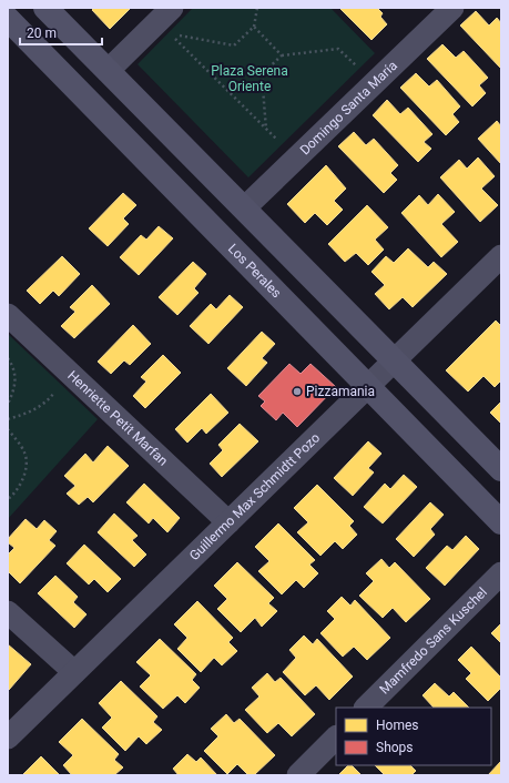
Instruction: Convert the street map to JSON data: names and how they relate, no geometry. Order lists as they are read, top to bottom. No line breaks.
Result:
{"streets":{"main road":["Los Perales"],"street":["Domingo Santa María","Henriette Petit Marfan","Guillermo Max Schmidtt Pozo","Mamfredo Sans Kuschel"]},"crossings":[["Los Perales","Guillermo Max Schmidtt Pozo"],["Henriette Petit Marfan","Guillermo Max Schmidtt Pozo"]],"parks":["Plaza Serena Oriente"],"places":["Pizzamania"],"legend":["Homes","Shops"],"scale_bar":"20 m"}
